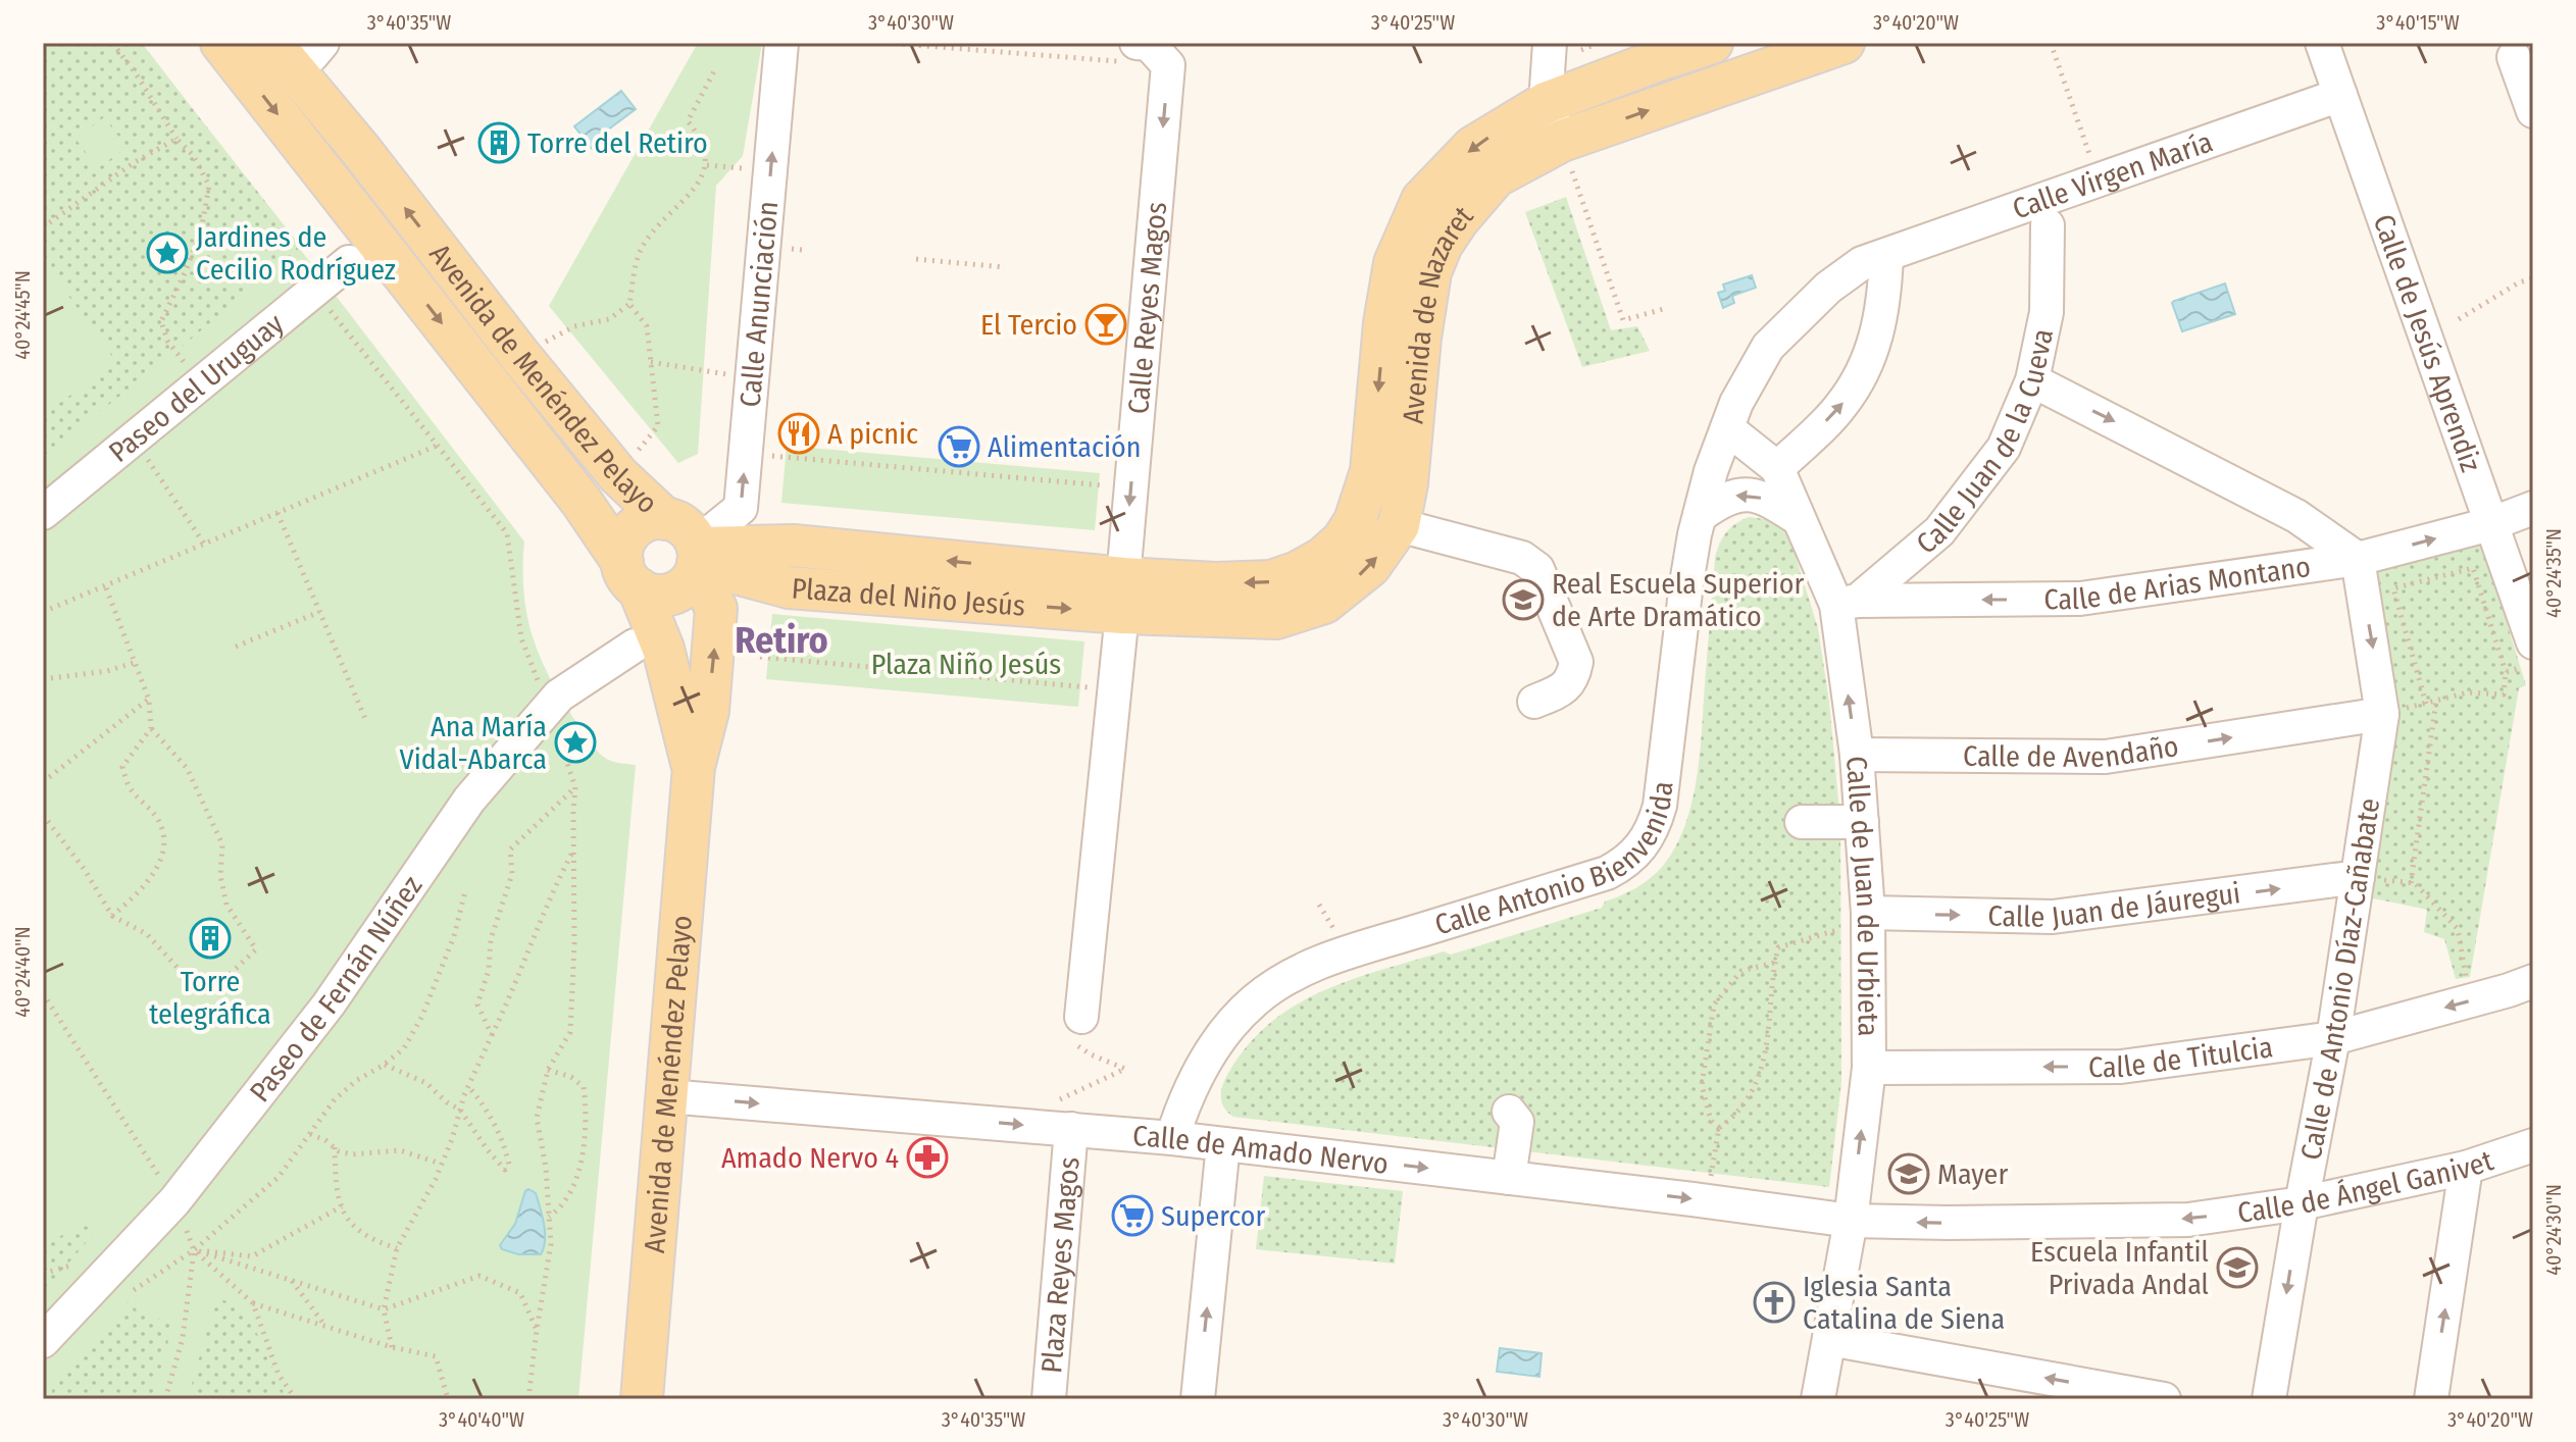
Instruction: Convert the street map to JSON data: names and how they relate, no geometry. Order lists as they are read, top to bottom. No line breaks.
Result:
{"streets":{"main road":["Avenida de Nazaret","Avenida de Menéndez Pelayo","Plaza del Niño Jesús"],"street":["Calle Virgen María","Calle Anunciación","Calle Reyes Magos","Calle de Jesús Aprendiz","Paseo del Uruguay","Calle Juan de la Cueva","Calle de Arias Montano","Calle de Avendaño","Calle Antonio Bienvenida","Calle de Juan de Urbieta","Calle Juan de Jáuregui","Calle de Antonio Díaz-Cañabate","Paseo de Fernán Núñez","Calle de Titulcia","Calle de Amado Nervo","Calle de Ángel Ganivet","Plaza Reyes Magos"]},"crossings":[["Calle Virgen María","Calle de Jesús Aprendiz"],["Calle Virgen María","Calle Antonio Bienvenida"],["Calle Virgen María","Calle de Juan de Urbieta"],["Calle Anunciación","Avenida de Menéndez Pelayo"],["Calle Anunciación","Plaza del Niño Jesús"],["Calle Reyes Magos","Avenida de Nazaret"],["Calle Reyes Magos","Plaza del Niño Jesús"],["Avenida de Nazaret","Plaza del Niño Jesús"],["Calle de Jesús Aprendiz","Calle de Arias Montano"],["Avenida de Menéndez Pelayo","Plaza del Niño Jesús"],["Avenida de Menéndez Pelayo","Calle de Amado Nervo"],["Calle Juan de la Cueva","Calle de Arias Montano"],["Calle Juan de la Cueva","Calle de Juan de Urbieta"],["Calle de Arias Montano","Calle de Juan de Urbieta"],["Calle de Arias Montano","Calle de Antonio Díaz-Cañabate"],["Calle de Avendaño","Calle de Juan de Urbieta"],["Calle de Avendaño","Calle de Antonio Díaz-Cañabate"],["Calle Antonio Bienvenida","Calle de Juan de Urbieta"],["Calle Antonio Bienvenida","Calle de Amado Nervo"],["Calle de Juan de Urbieta","Calle Juan de Jáuregui"],["Calle de Juan de Urbieta","Calle de Titulcia"],["Calle de Juan de Urbieta","Calle de Amado Nervo"],["Calle de Juan de Urbieta","Calle de Ángel Ganivet"],["Calle Juan de Jáuregui","Calle de Antonio Díaz-Cañabate"],["Calle de Antonio Díaz-Cañabate","Calle de Titulcia"],["Calle de Antonio Díaz-Cañabate","Calle de Ángel Ganivet"],["Calle de Amado Nervo","Calle de Ángel Ganivet"],["Calle de Amado Nervo","Plaza Reyes Magos"]],"one_way":["Calle Anunciación","Calle Reyes Magos","Calle de Avendaño","Calle Juan de Jáuregui","Calle de Titulcia","Calle de Amado Nervo"],"districts":["Retiro"],"parks":["Plaza Niño Jesús"],"places":{"building":["Torre del Retiro","Torre telegráfica"],"place":["Jardines de Cecilio Rodríguez","Ana María Vidal-Abarca"],"bar":["El Tercio"],"restaurant":["A picnic"],"supermarket":["Alimentación","Supercor"],"school or university":["Real Escuela Superior de Arte Dramático","Mayer","Escuela Infantil Privada Andal"],"pharmacy":["Amado Nervo 4"],"church":["Iglesia Santa Catalina de Siena"]},"coordinates":["3°40'35\"W","3°40'30\"W","3°40'25\"W","3°40'20\"W","3°40'15\"W","40°24'45\"N","40°24'35\"N","40°24'40\"N","40°24'30\"N","3°40'40\"W"]}
